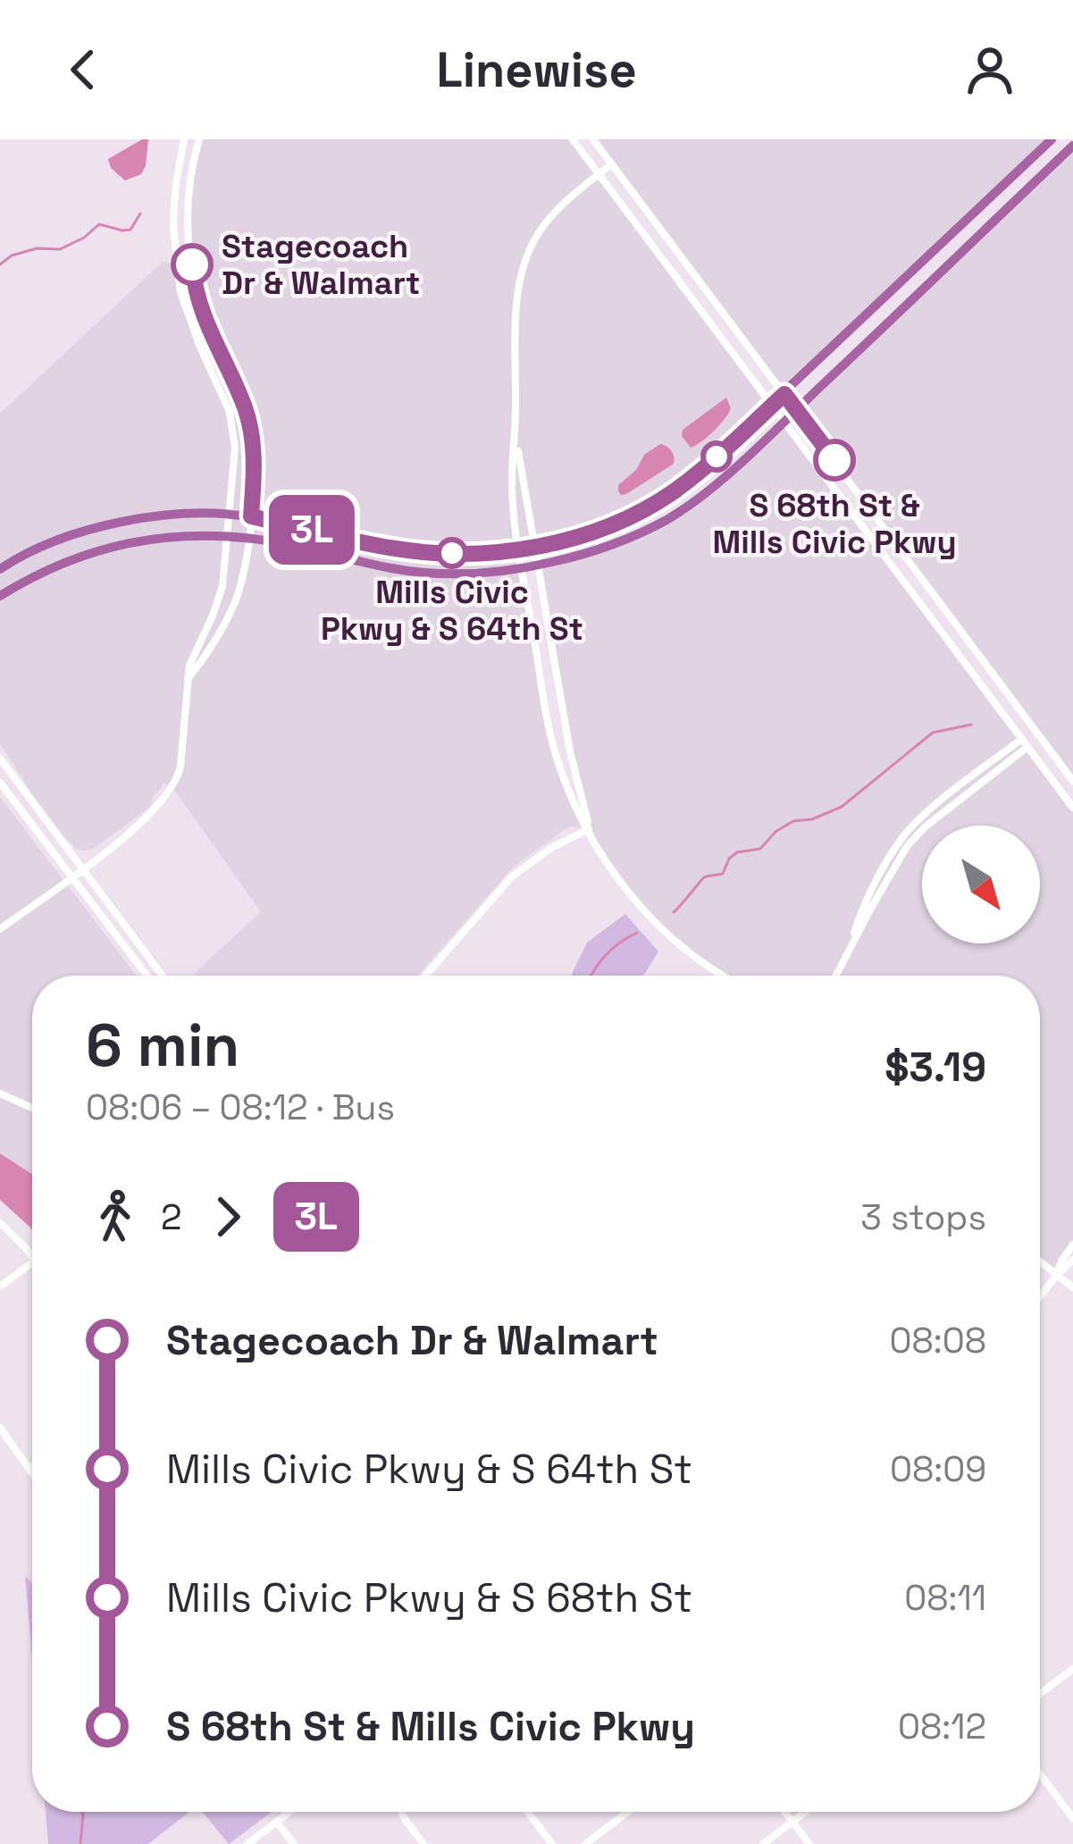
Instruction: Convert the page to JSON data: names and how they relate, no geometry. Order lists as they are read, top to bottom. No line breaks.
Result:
{"places":["Stagecoach Dr & Walmart","S 68th St & Mills Civic Pkwy","Mills Civic Pkwy & S 64th St"],"lines":["bus line 3L"],"north":"bottom right","page":{"header":"Linewise","on_map":"3L","heading":["6 min","08:06 – 08:12 · Bus","$3.19"],"legs":["2","3L","3 stops"],"list":[{"name":"Stagecoach Dr & Walmart","value":"08:08"},{"name":"Mills Civic Pkwy & S 64th St","value":"08:09"},{"name":"Mills Civic Pkwy & S 68th St","value":"08:11"},{"name":"S 68th St & Mills Civic Pkwy","value":"08:12"}]}}
